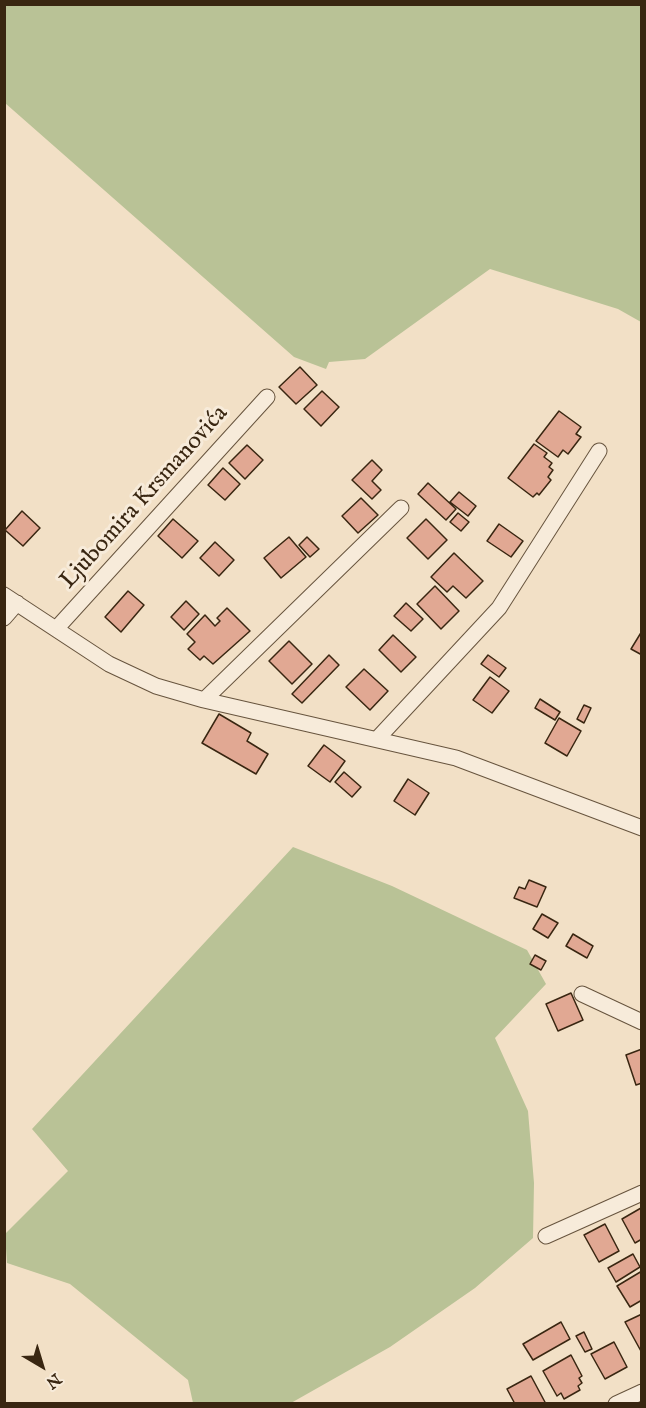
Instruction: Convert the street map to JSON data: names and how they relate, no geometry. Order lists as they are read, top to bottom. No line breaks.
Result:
{"streets":{"street":["Ljubomira Krsmanovića"]},"north":"bottom right"}
